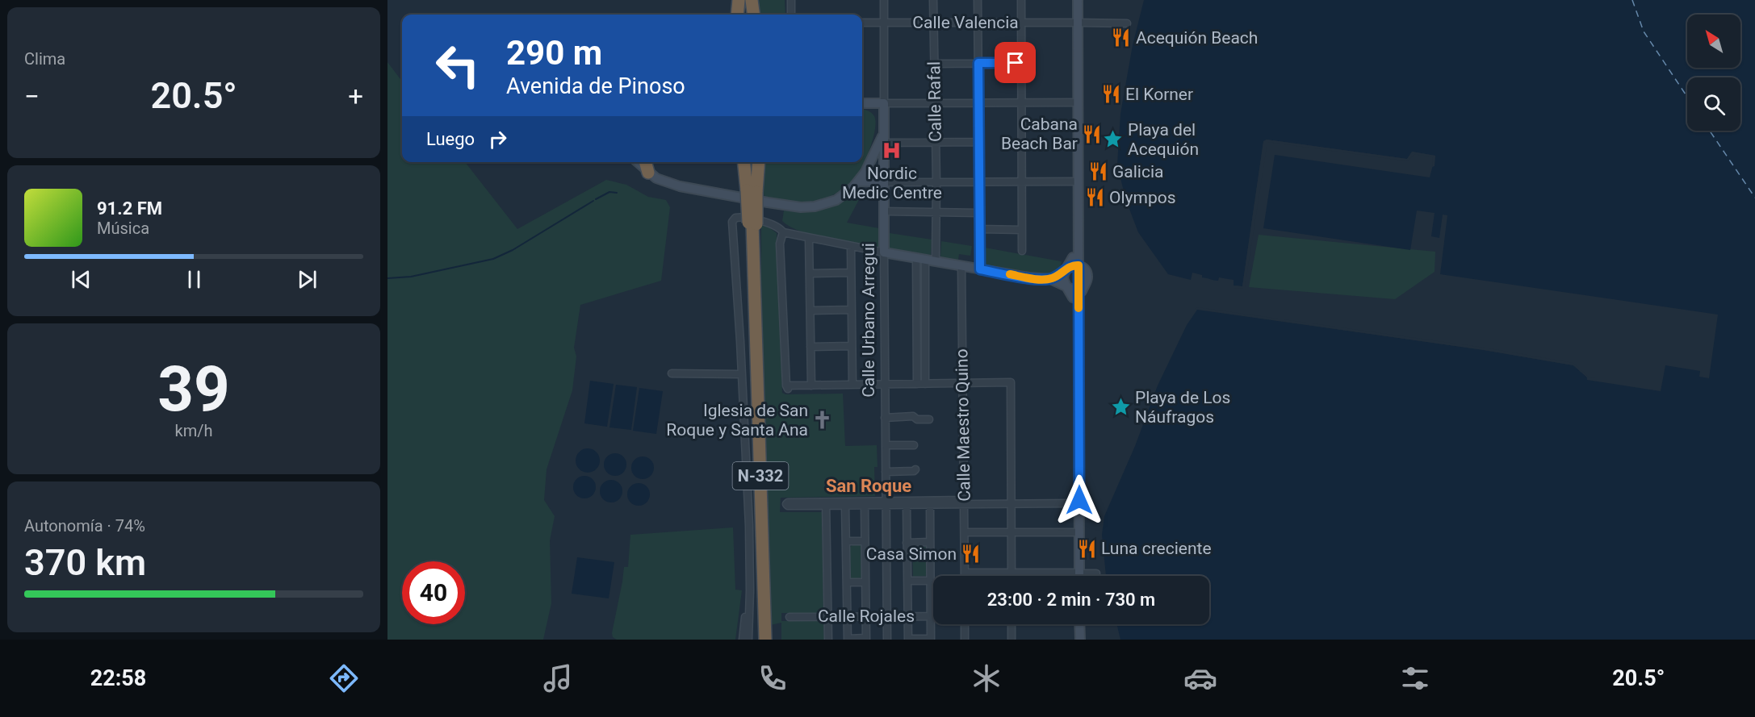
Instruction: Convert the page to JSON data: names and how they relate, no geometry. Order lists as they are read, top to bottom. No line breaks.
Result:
{"streets":{"highway":["N-332"],"street":["Calle Valencia","Calle Rafal","Calle Urbano Arregui","Calle Maestro Quino","Calle Rojales"]},"crossings":[["Calle Valencia","Calle Rafal"],["Calle Valencia","Calle Urbano Arregui"],["Calle Urbano Arregui","Calle Rojales"]],"districts":["San Roque"],"places":{"restaurant":["Acequión Beach","El Korner","Cabana Beach Bar","Galicia","Olympos","Luna creciente","Casa Simon"],"place":["Playa del Acequión","Playa de Los Náufragos"],"hospital":["Nordic Medic Centre"],"church":["Iglesia de San Roque y Santa Ana"]},"north":"top left","page":{"tile":["Clima",["39","km/h"],["Autonomía · 74%","370 km"]],"turn":["290 m","Avenida de Pinoso"],"heat":["−","20.5°","+"],"then":"Luego","song":["91.2 FM","Música"],"limit":"40","trip":"23:00 · 2 min · 730 m","tabs":["22:58","20.5°"]}}
